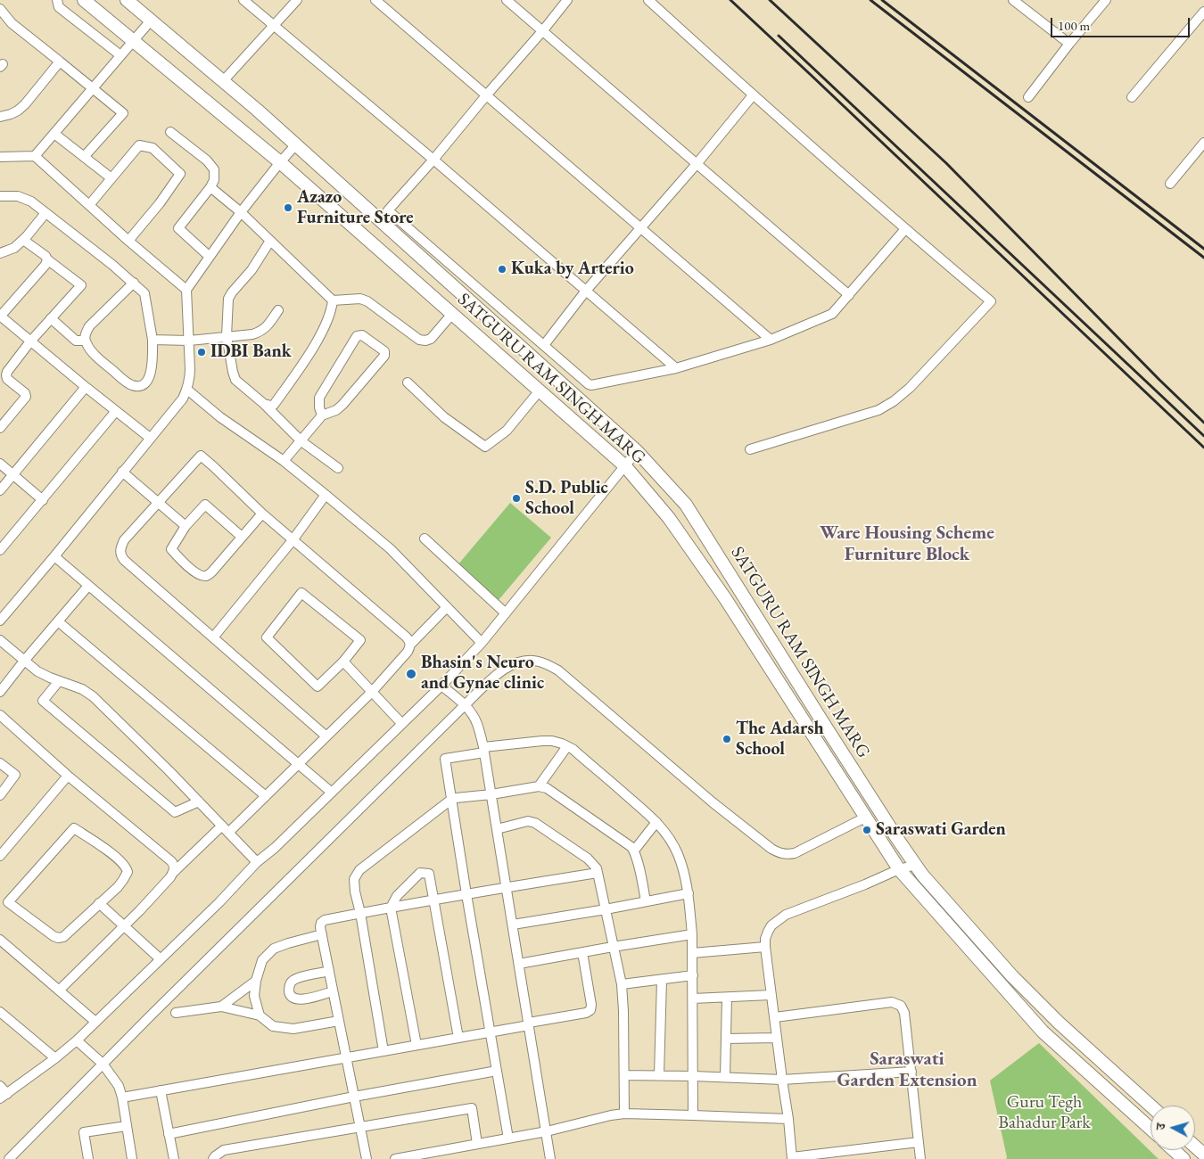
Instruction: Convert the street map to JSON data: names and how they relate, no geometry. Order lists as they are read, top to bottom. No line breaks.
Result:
{"streets":{"main road":["SATGURU RAM SINGH MARG"]},"districts":["Ware Housing Scheme Furniture Block","Saraswati Garden Extension"],"parks":["Guru Tegh Bahadur Park"],"places":["Azazo Furniture Store","Kuka by Arterio","IDBI Bank","S.D. Public School","Bhasin's Neuro and Gynae clinic","The Adarsh School","Saraswati Garden"],"scale_bar":"100 m","north":"left"}
